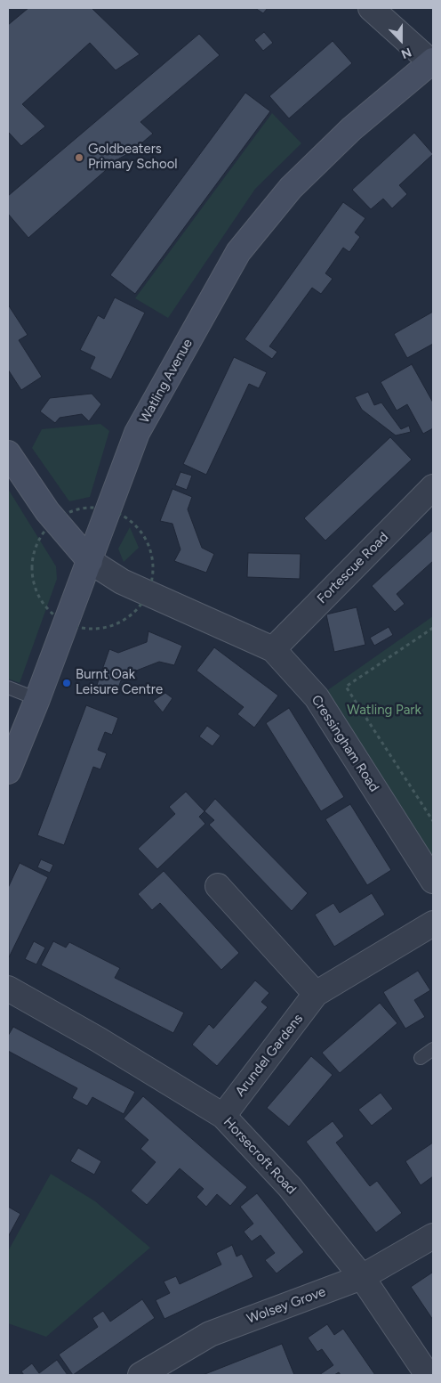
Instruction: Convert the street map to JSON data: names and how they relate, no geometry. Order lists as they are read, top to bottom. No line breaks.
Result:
{"streets":{"street":["Watling Avenue","Fortescue Road","Cressingham Road","Arundel Gardens","Horsecroft Road","Wolsey Grove"]},"crossings":[["Watling Avenue","Cressingham Road"],["Fortescue Road","Cressingham Road"],["Arundel Gardens","Horsecroft Road"],["Horsecroft Road","Wolsey Grove"]],"parks":["Watling Park"],"places":["Goldbeaters Primary School","Burnt Oak Leisure Centre"],"north":"bottom"}
